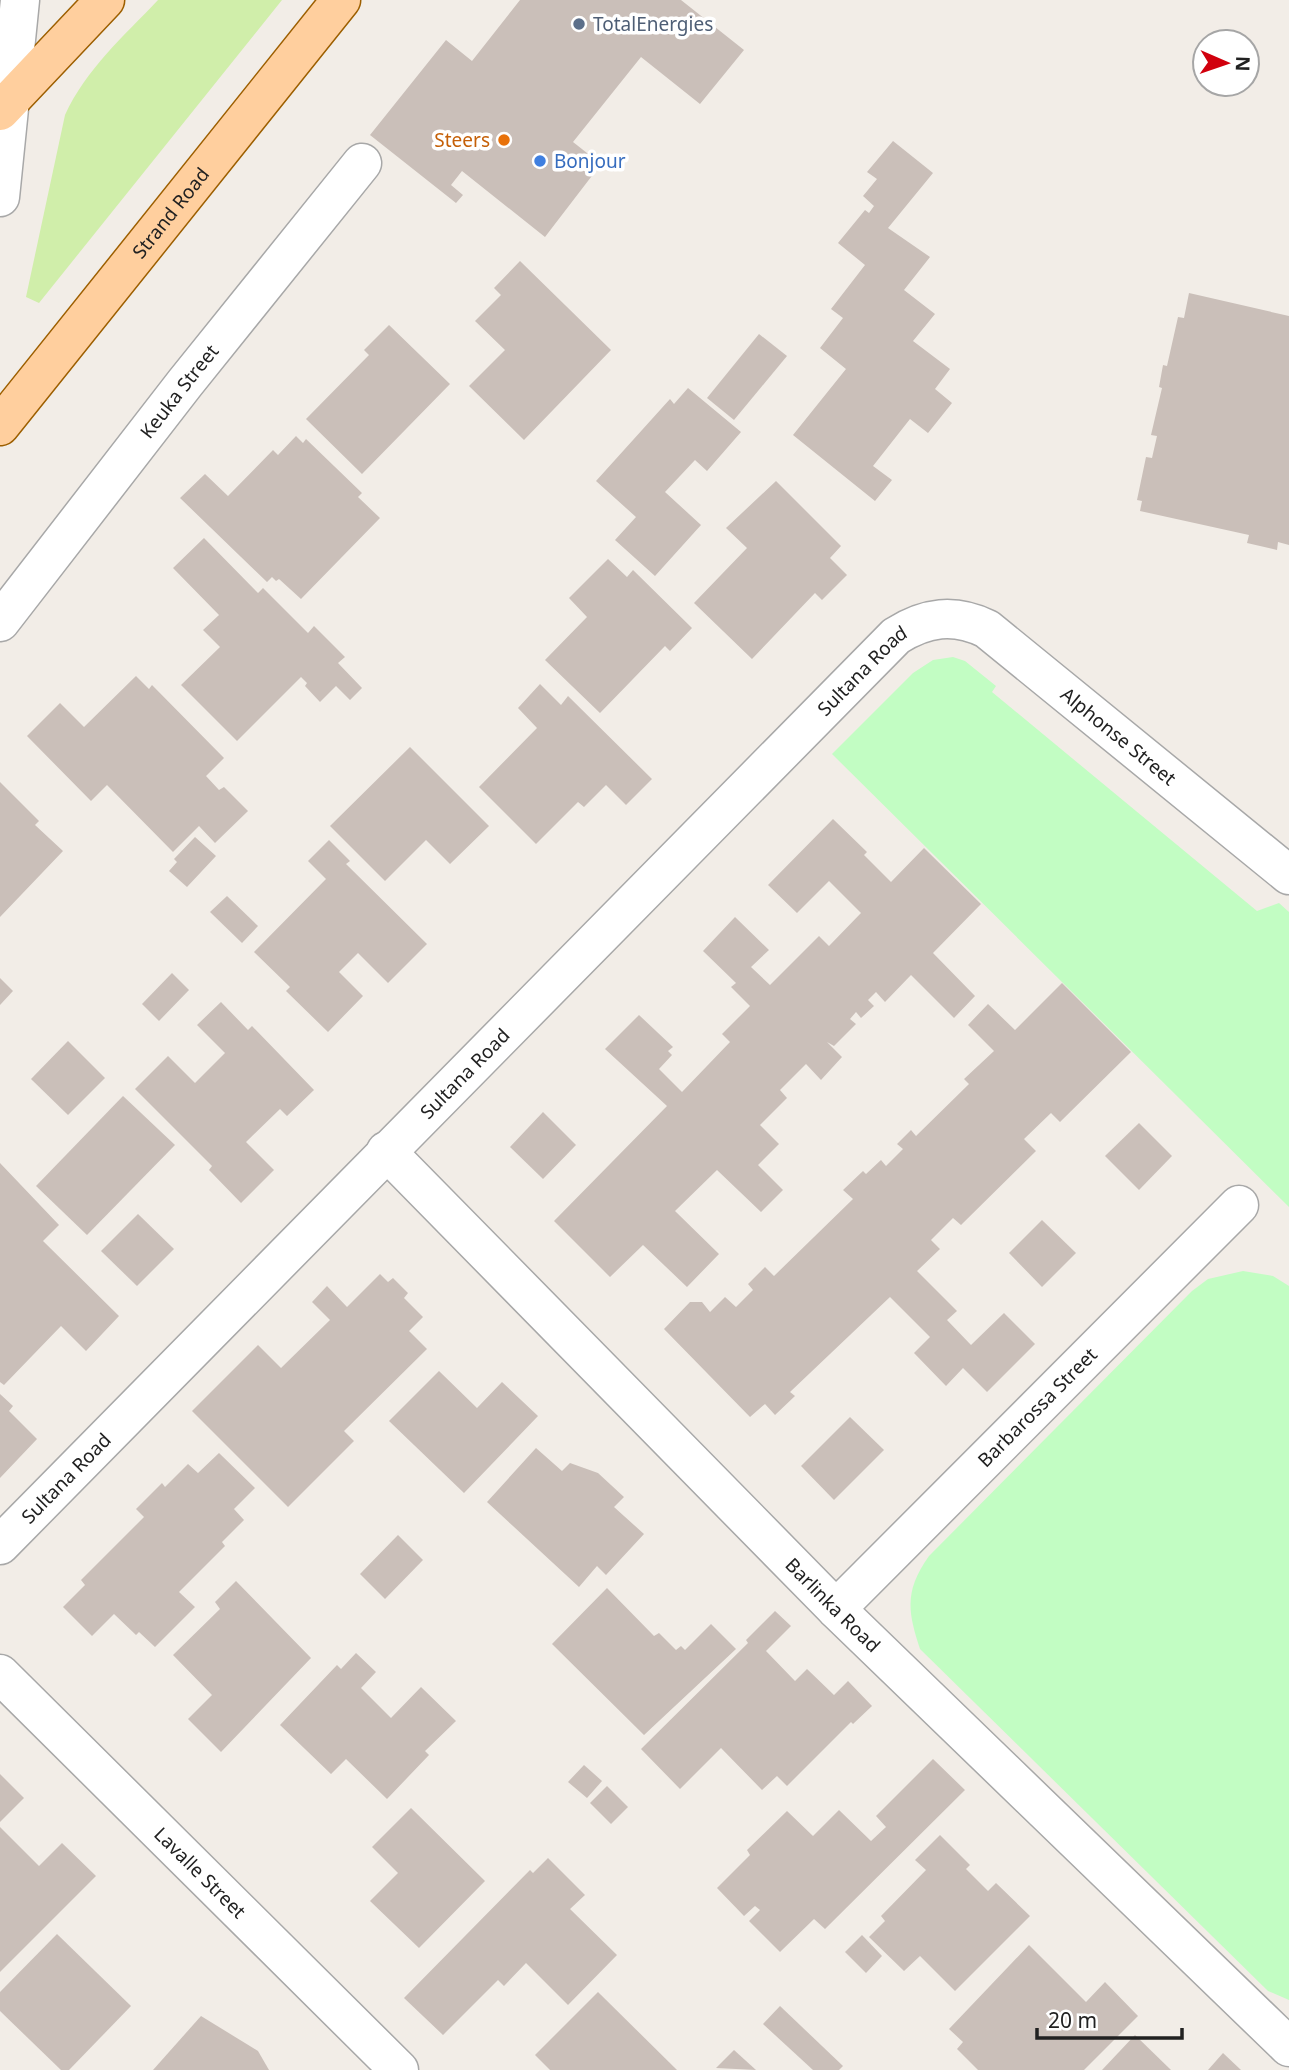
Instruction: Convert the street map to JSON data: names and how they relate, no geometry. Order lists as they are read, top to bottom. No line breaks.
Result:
{"streets":{"main road":["Strand Road"],"street":["Keuka Street","Sultana Road","Alphonse Street","Barbarossa Street","Barlinka Road","Lavalle Street"]},"crossings":[["Sultana Road","Alphonse Street"],["Sultana Road","Barlinka Road"],["Barbarossa Street","Barlinka Road"]],"places":["TotalEnergies","Steers","Bonjour"],"scale_bar":"20 m","north":"right"}
